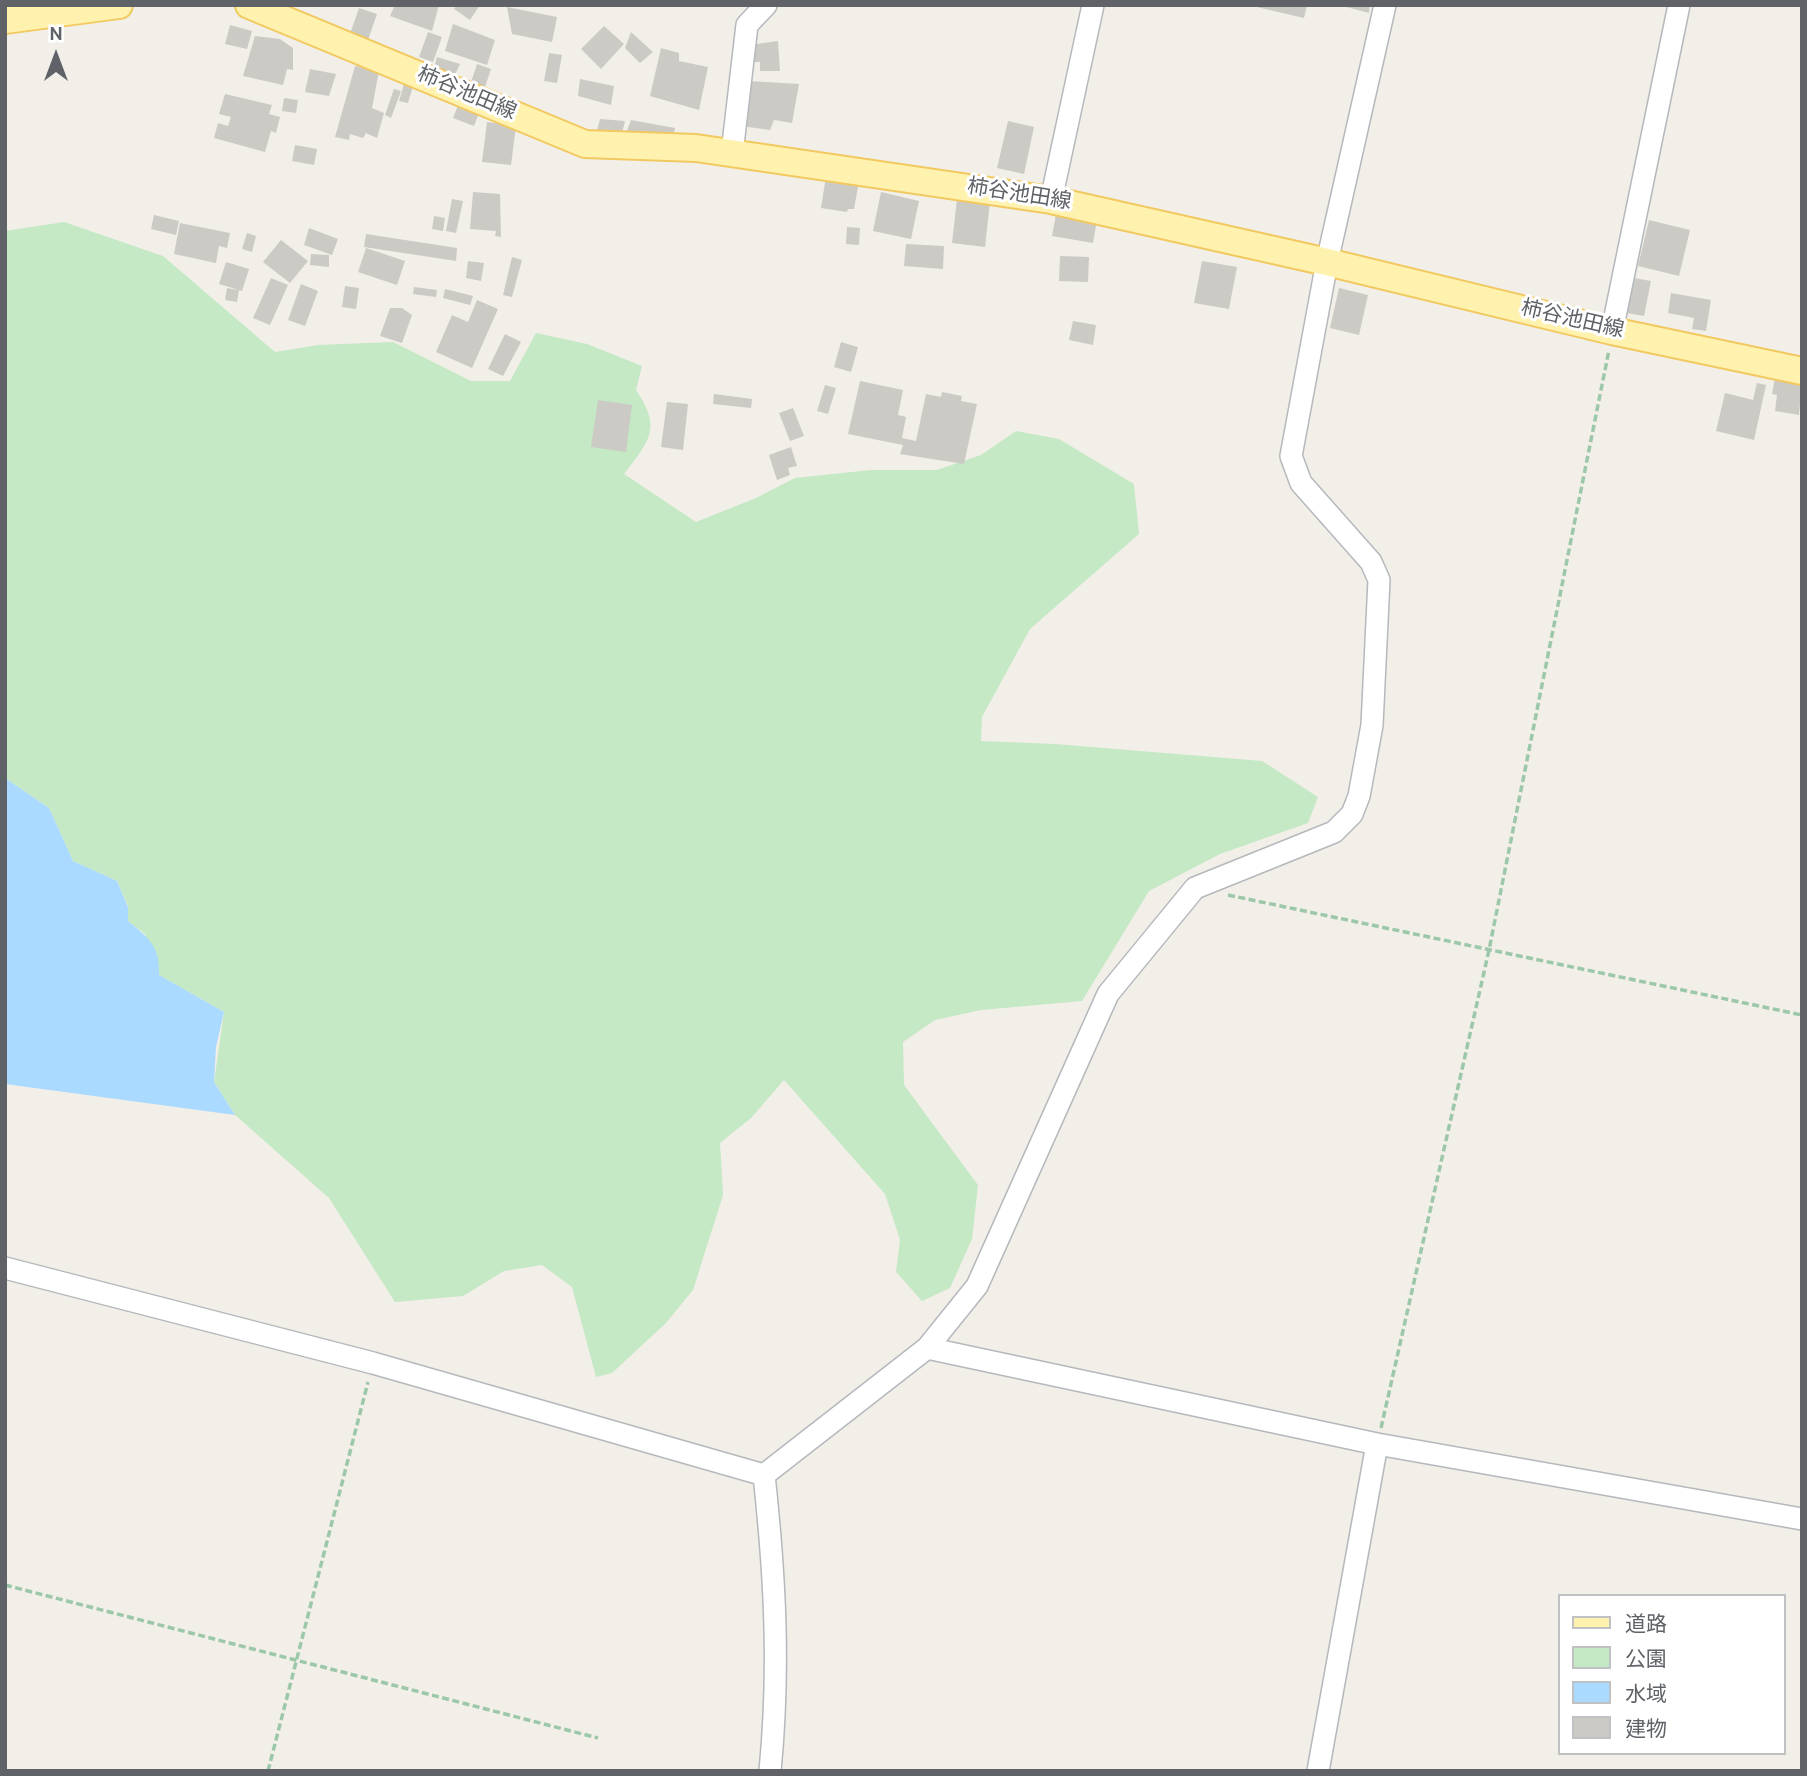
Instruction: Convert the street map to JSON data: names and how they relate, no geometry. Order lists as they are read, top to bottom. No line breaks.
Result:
{"streets":{"main road":["柿谷池田線"]},"legend":["道路","公園","水域","建物"],"north":"top"}
